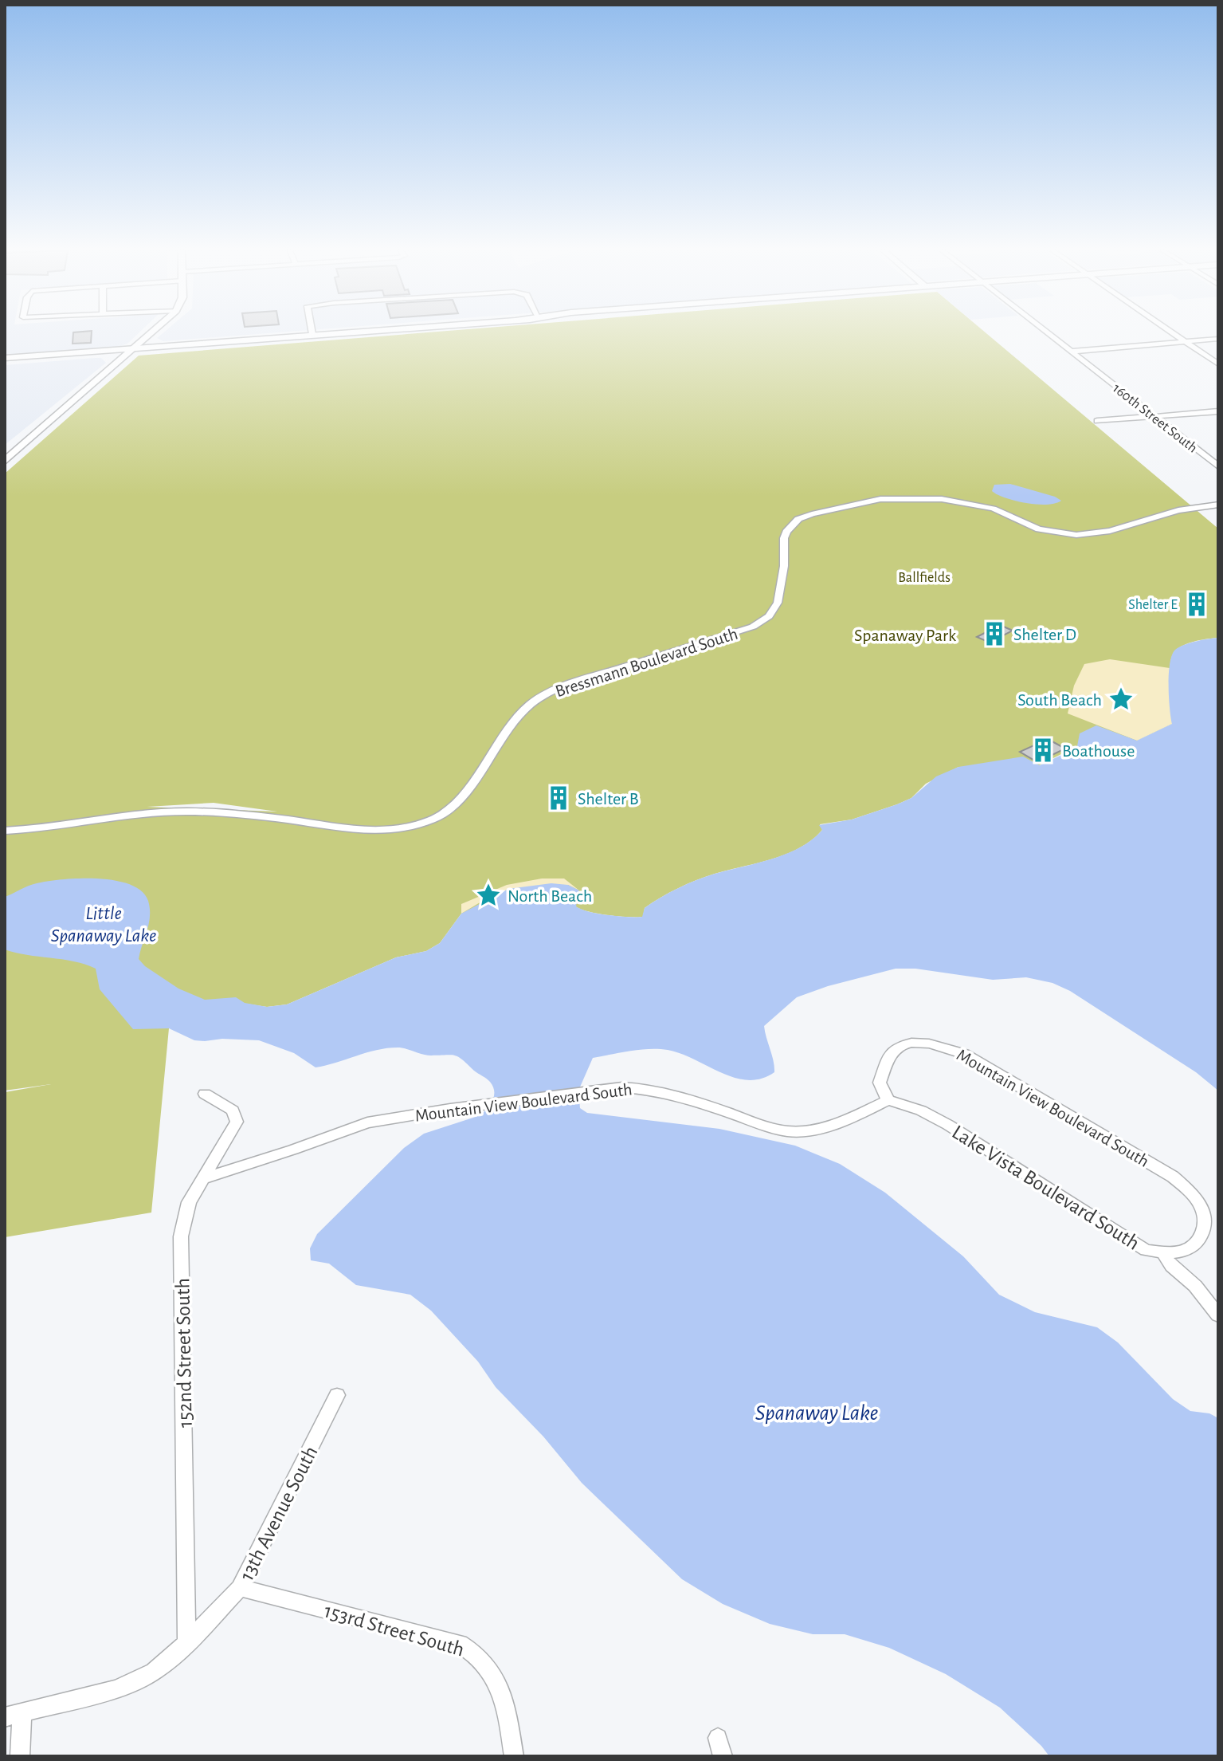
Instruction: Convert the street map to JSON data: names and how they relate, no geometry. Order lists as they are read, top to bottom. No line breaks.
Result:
{"streets":{"street":["160th Street South","Bressmann Boulevard South","Mountain View Boulevard South","Lake Vista Boulevard South","152nd Street South","13th Avenue South","153rd Street South"]},"crossings":[["Mountain View Boulevard South","Lake Vista Boulevard South"],["Mountain View Boulevard South","152nd Street South"],["152nd Street South","13th Avenue South"],["13th Avenue South","153rd Street South"]],"water":["Little Spanaway Lake","Spanaway Lake"],"parks":["Ballfields","Spanaway Park"],"places":{"building":["Shelter E","Shelter D","Boathouse","Shelter B"],"place":["South Beach","North Beach"]}}
